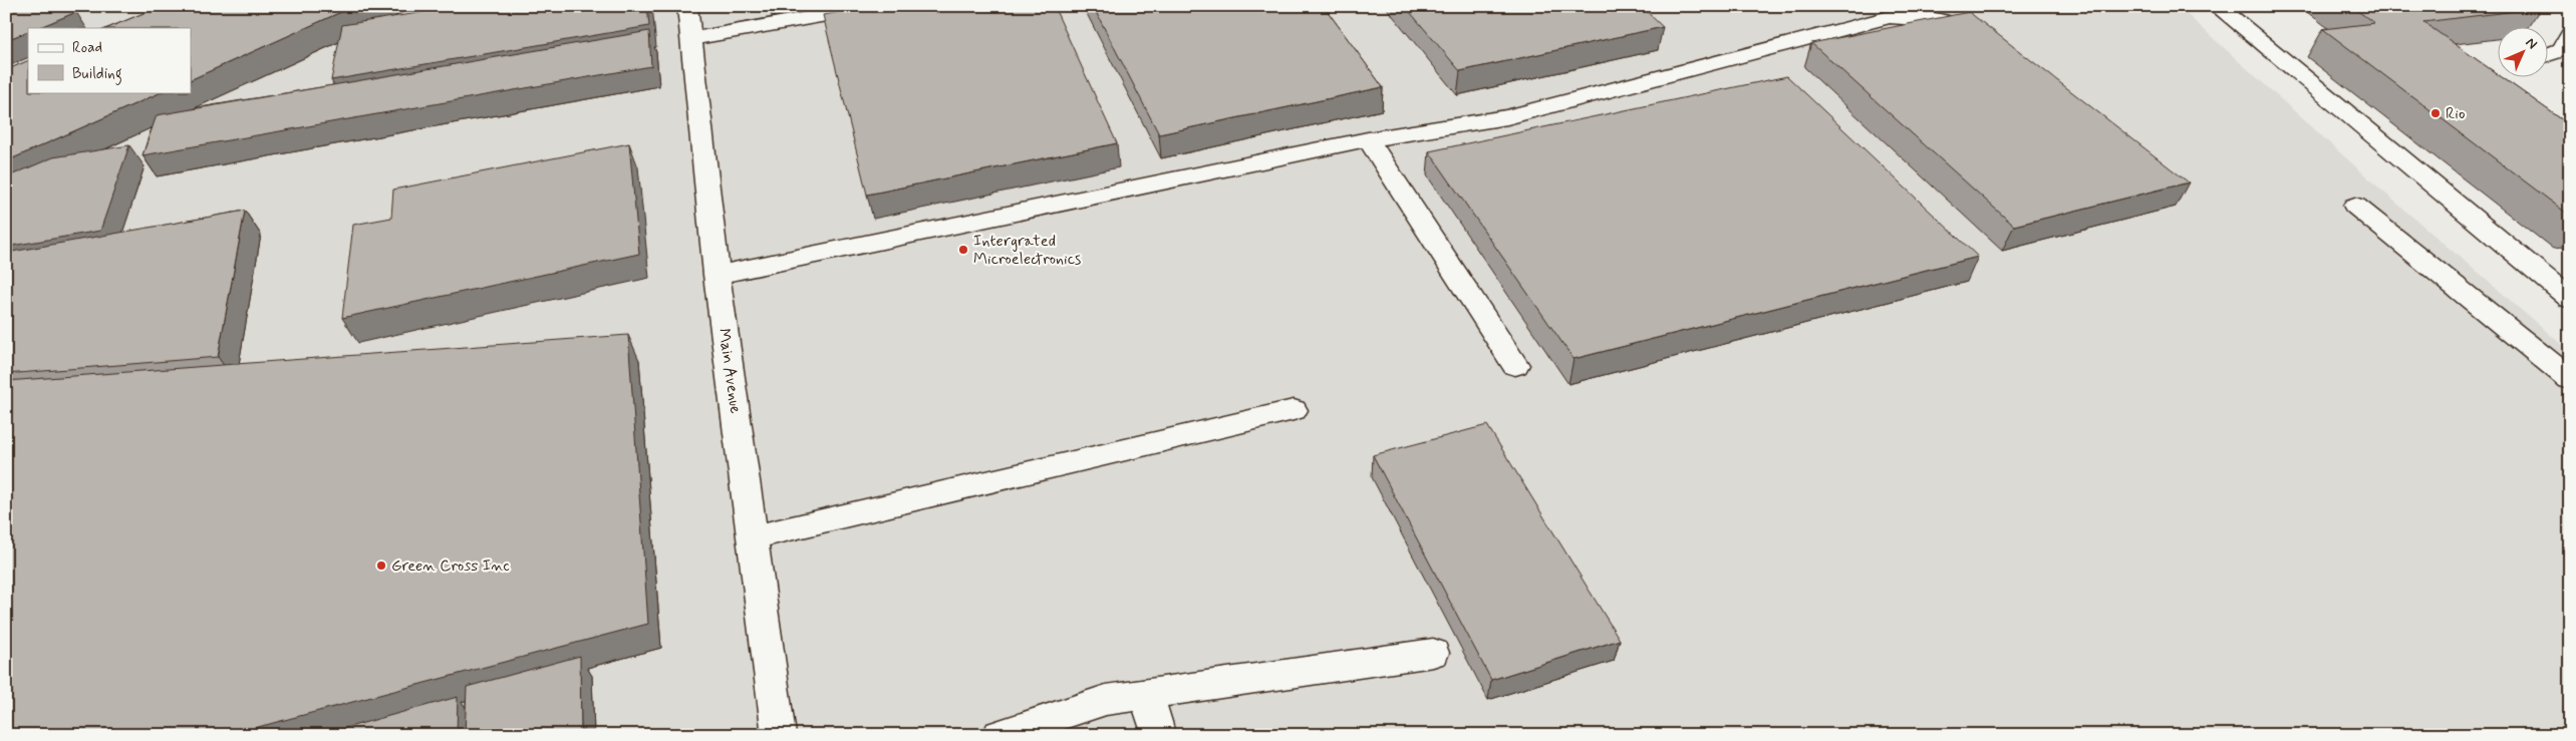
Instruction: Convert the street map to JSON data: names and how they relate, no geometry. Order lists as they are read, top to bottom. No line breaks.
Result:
{"streets":{"street":["Main Avenue"]},"places":["Rio","Intergrated Microelectronics","Green Cross Inc"],"legend":["Road","Building"],"north":"top right"}
